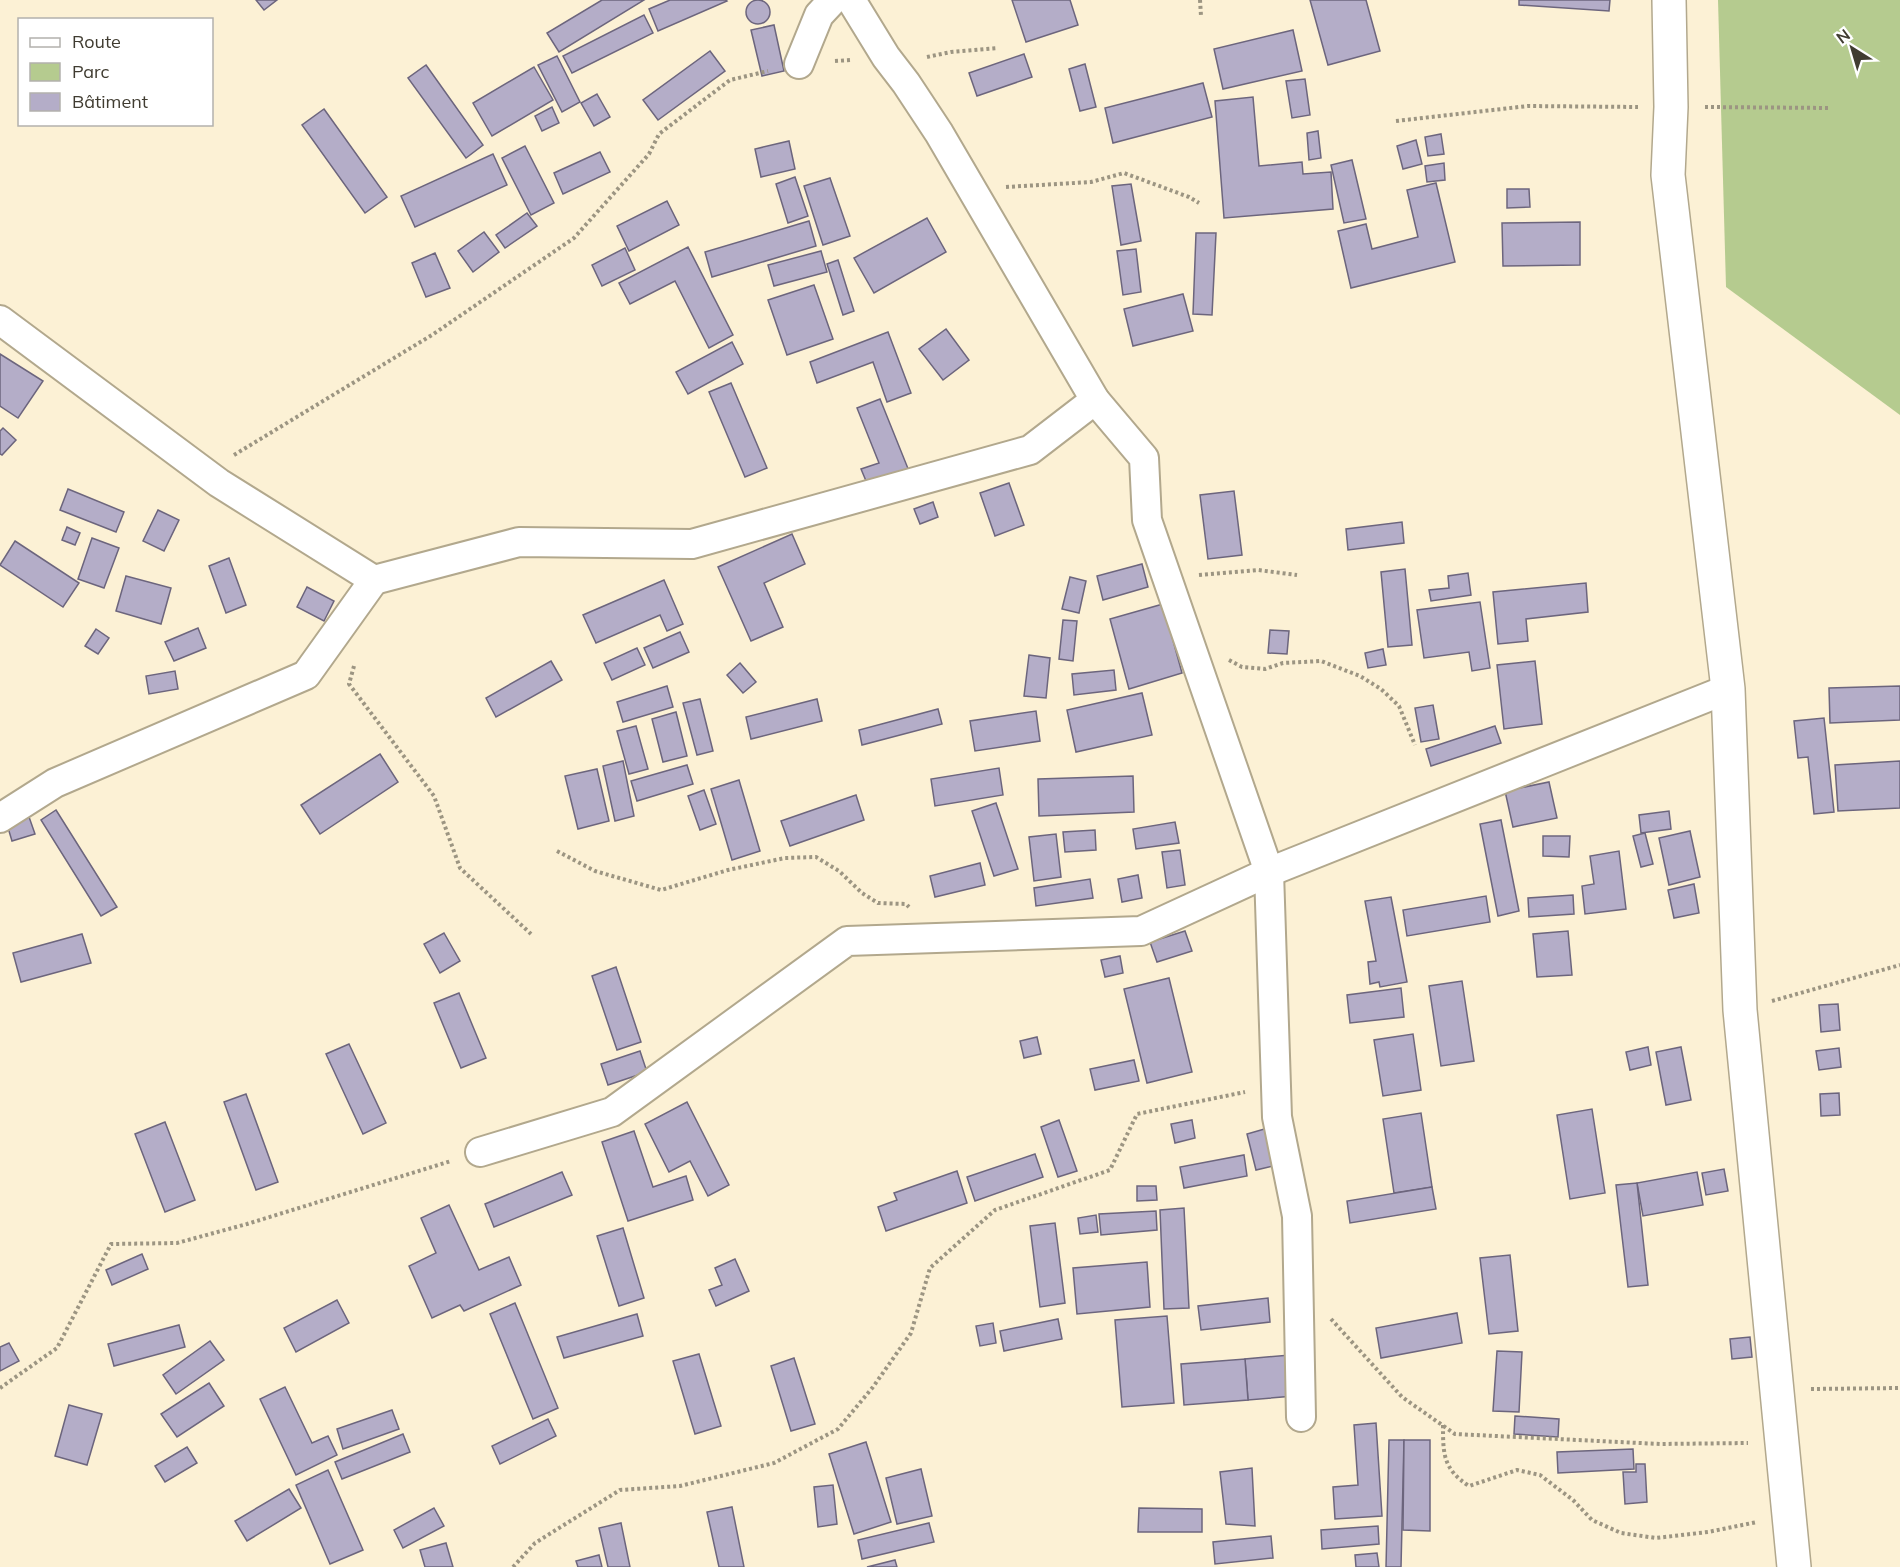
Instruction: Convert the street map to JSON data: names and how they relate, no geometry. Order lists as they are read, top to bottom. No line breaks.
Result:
{"legend":["Route","Parc","Bâtiment"],"north":"top left"}
